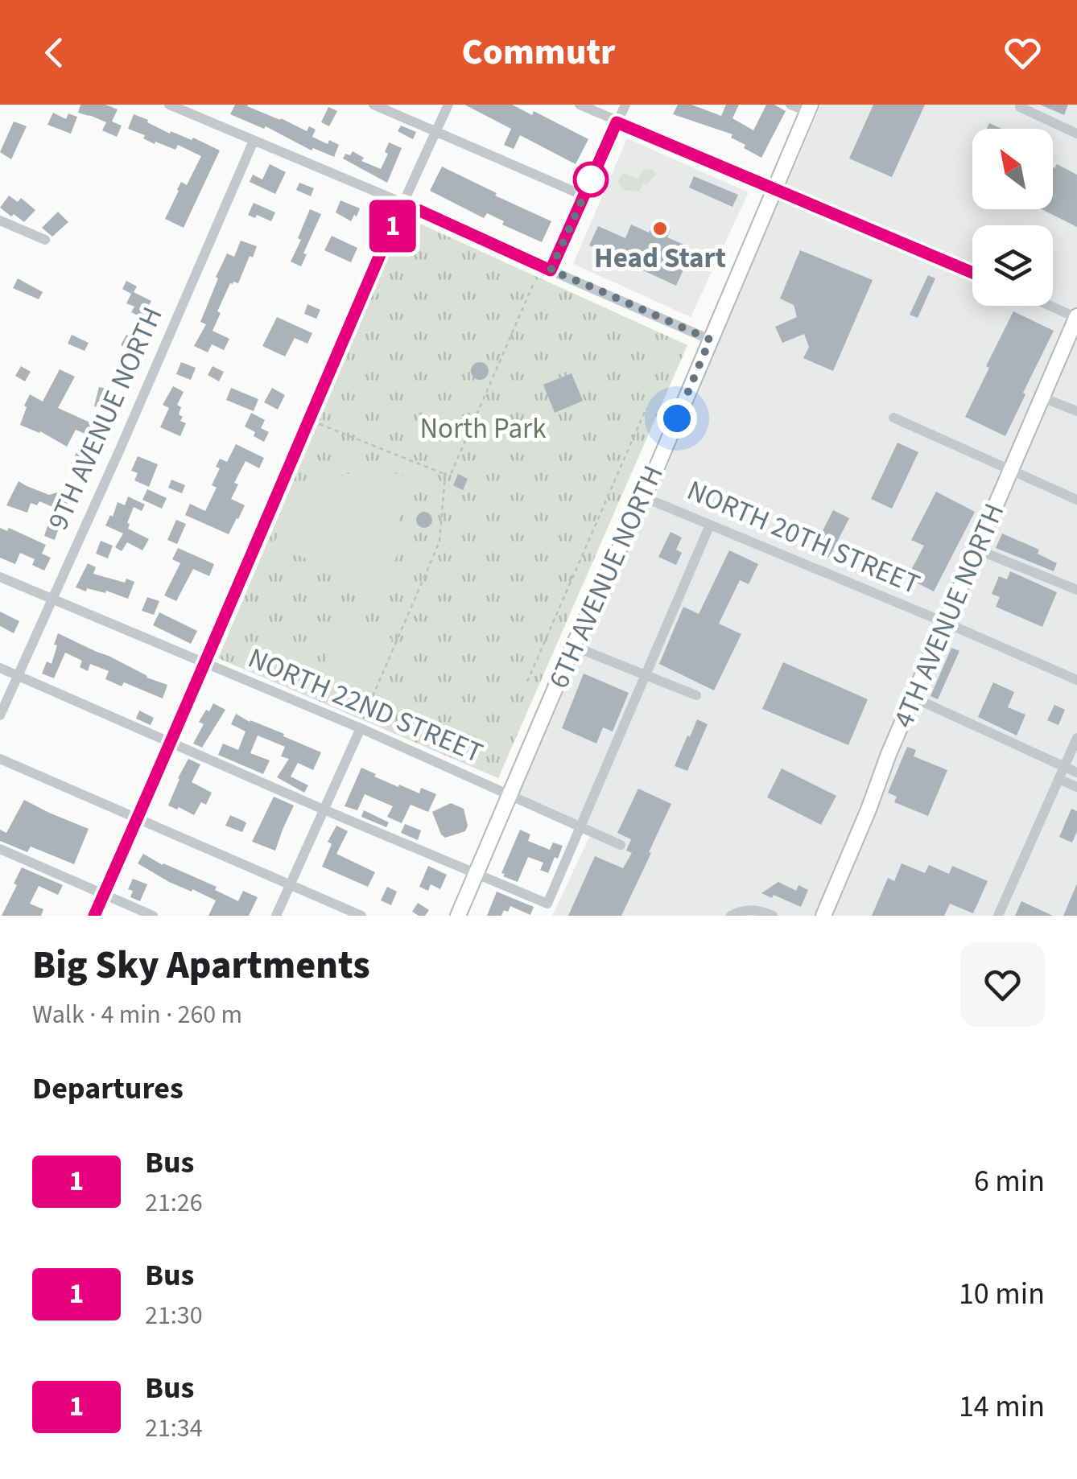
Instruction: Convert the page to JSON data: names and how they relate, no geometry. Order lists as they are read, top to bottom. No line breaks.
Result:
{"streets":{"main road":["6TH AVENUE NORTH","4TH AVENUE NORTH"],"street":["9TH AVENUE NORTH","NORTH 20TH STREET","NORTH 22ND STREET"]},"crossings":[["9TH AVENUE NORTH","NORTH 22ND STREET"],["NORTH 20TH STREET","6TH AVENUE NORTH"],["NORTH 20TH STREET","4TH AVENUE NORTH"],["6TH AVENUE NORTH","NORTH 22ND STREET"]],"parks":["North Park"],"places":["Head Start"],"lines":["bus line 1"],"north":"top left","page":{"header":"Commutr","on_map":"1","heading":[["Big Sky Apartments","Walk · 4 min · 260 m"],"Departures"],"list":[{"mark":"1","name":"Bus","note":"21:26","value":"6 min"},{"mark":"1","name":"Bus","note":"21:30","value":"10 min"},{"mark":"1","name":"Bus","note":"21:34","value":"14 min"}]}}
